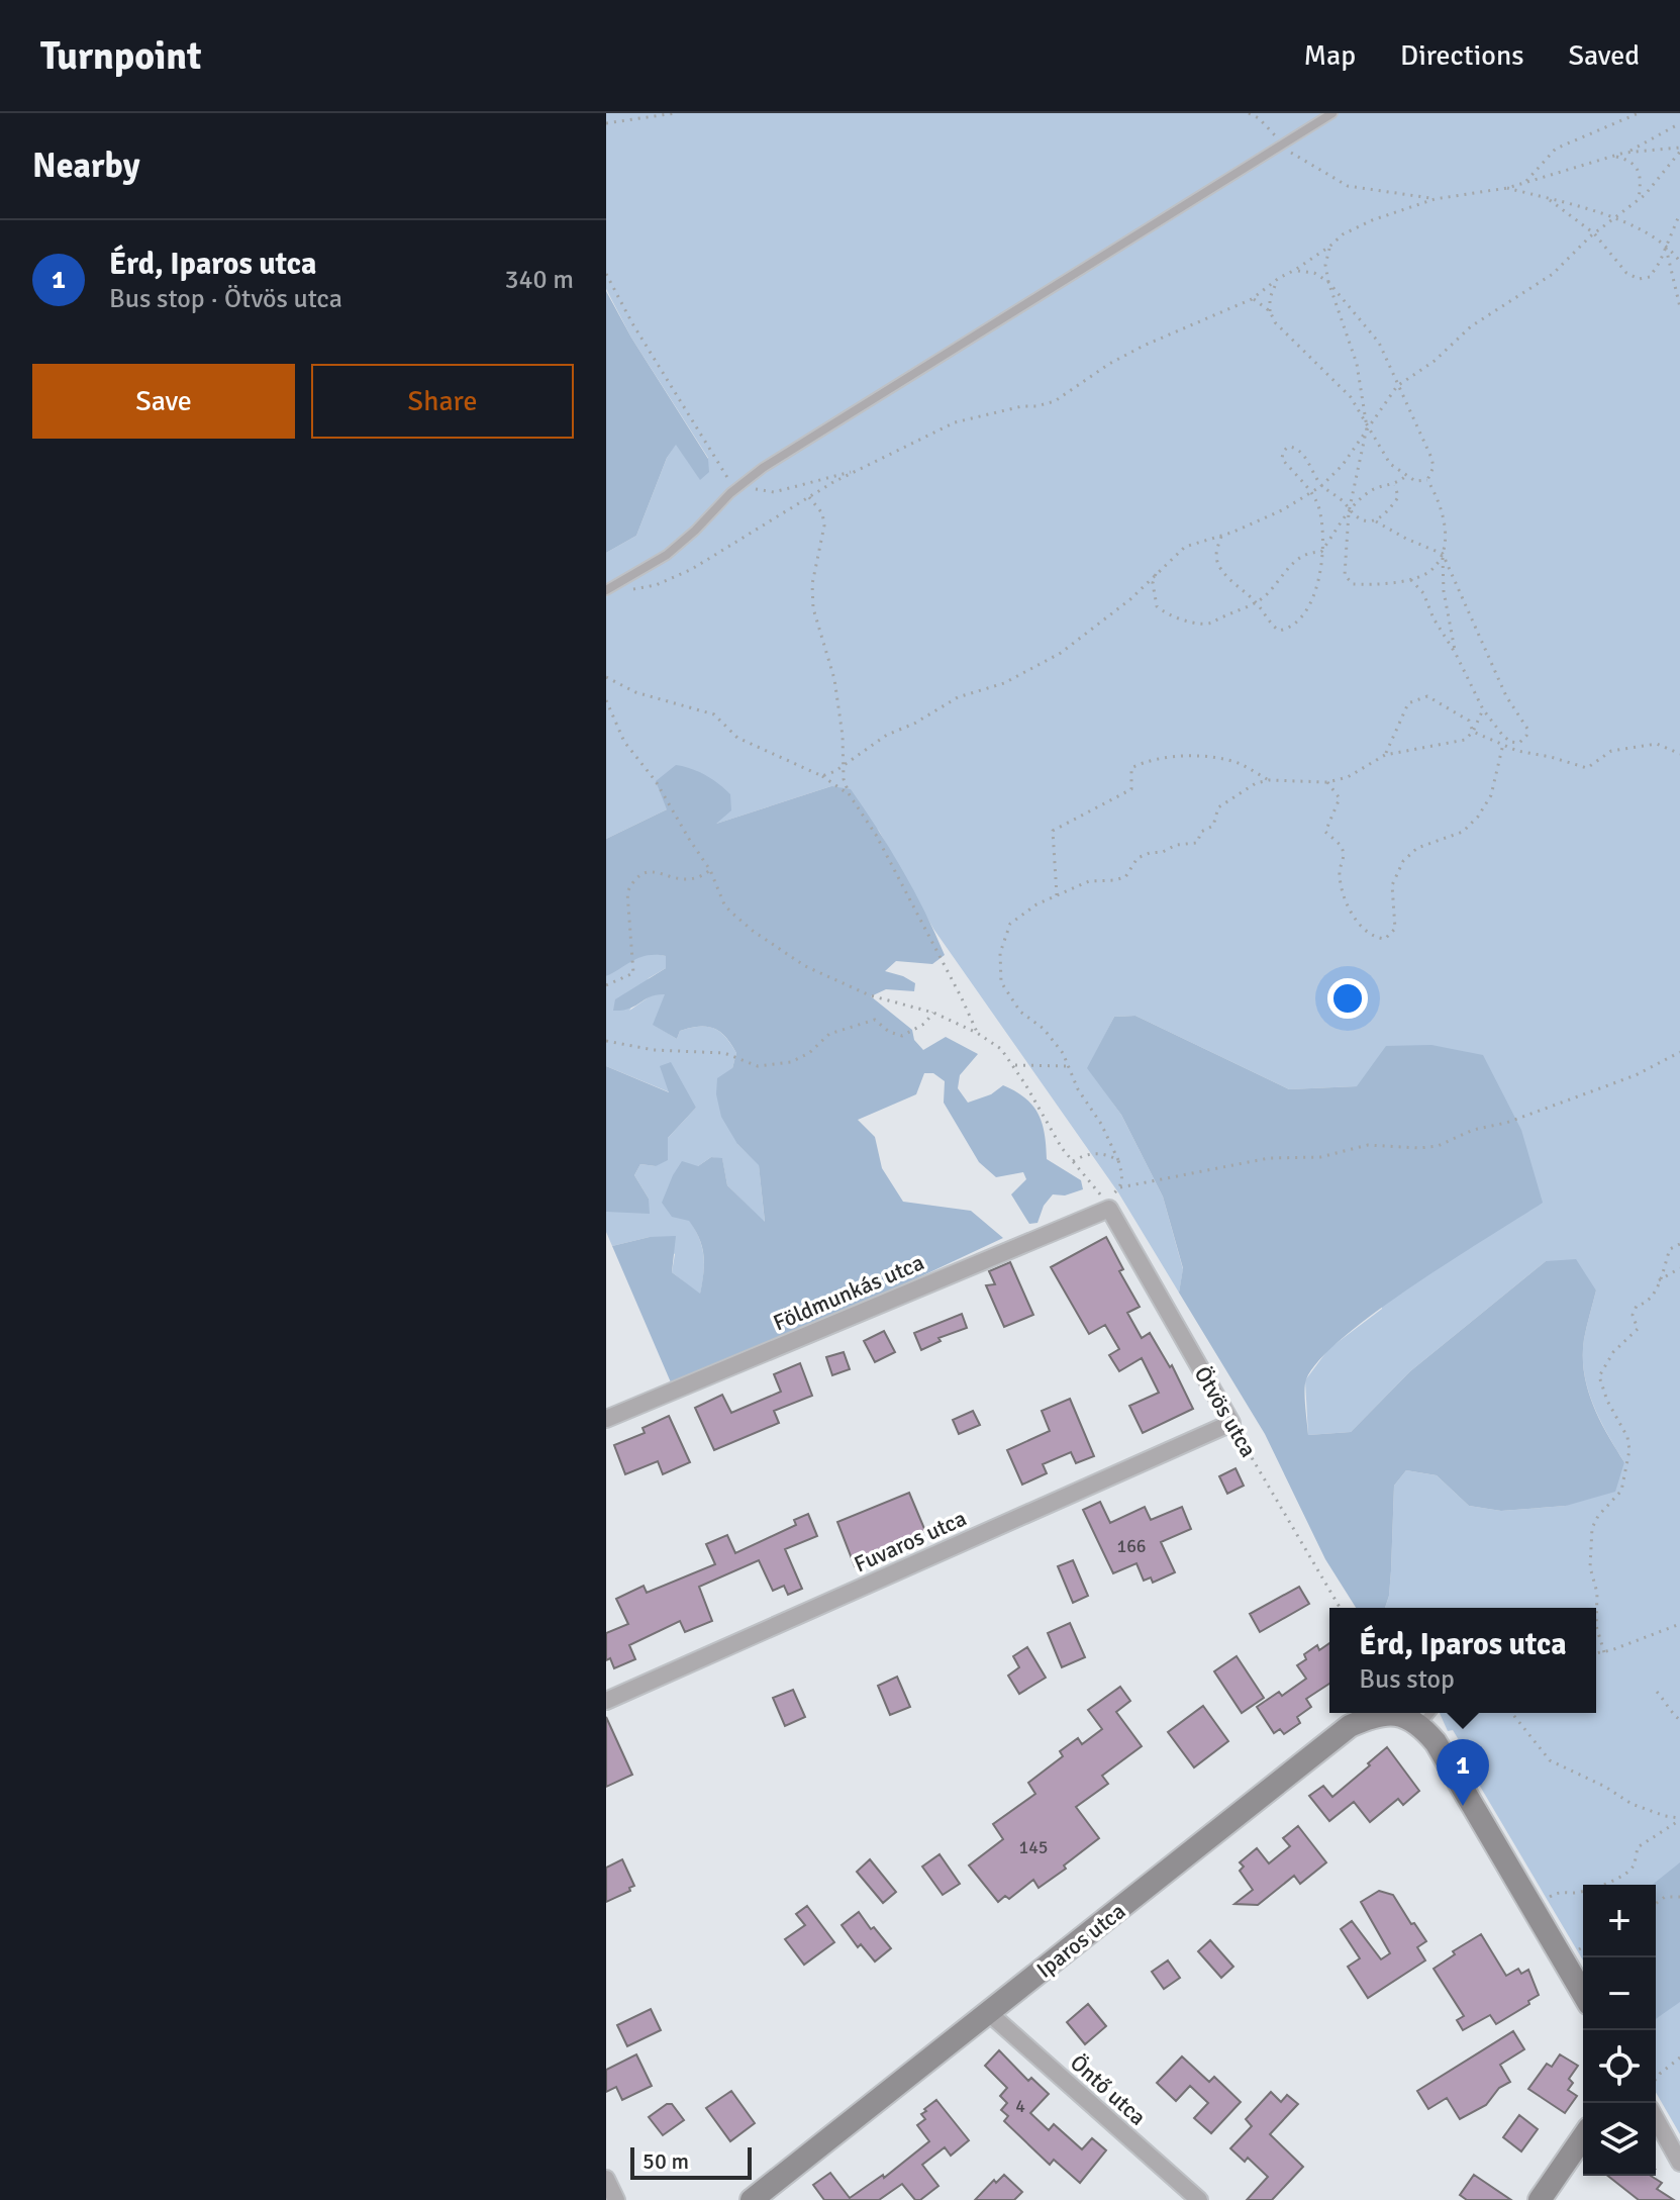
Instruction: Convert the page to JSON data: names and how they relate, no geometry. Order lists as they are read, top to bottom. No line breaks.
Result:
{"streets":{"street":["Földmunkás utca","Ötvös utca","Fuvaros utca","Iparos utca","Öntő utca"]},"crossings":[["Földmunkás utca","Ötvös utca"],["Ötvös utca","Fuvaros utca"],["Iparos utca","Öntő utca"]],"house_numbers":["166","145","4"],"scale_bar":"50 m","page":{"header":"Turnpoint","nav":["Map","Directions","Saved"],"heading":"Nearby","list":[{"mark":"1","name":"Érd, Iparos utca","note":"Bus stop · Ötvös utca","value":"340 m"}],"buttons":["Save","Share"],"popup":["Érd, Iparos utca","Bus stop"],"pins":"1","map_buttons":["+","−"],"scale":"50 m"}}
